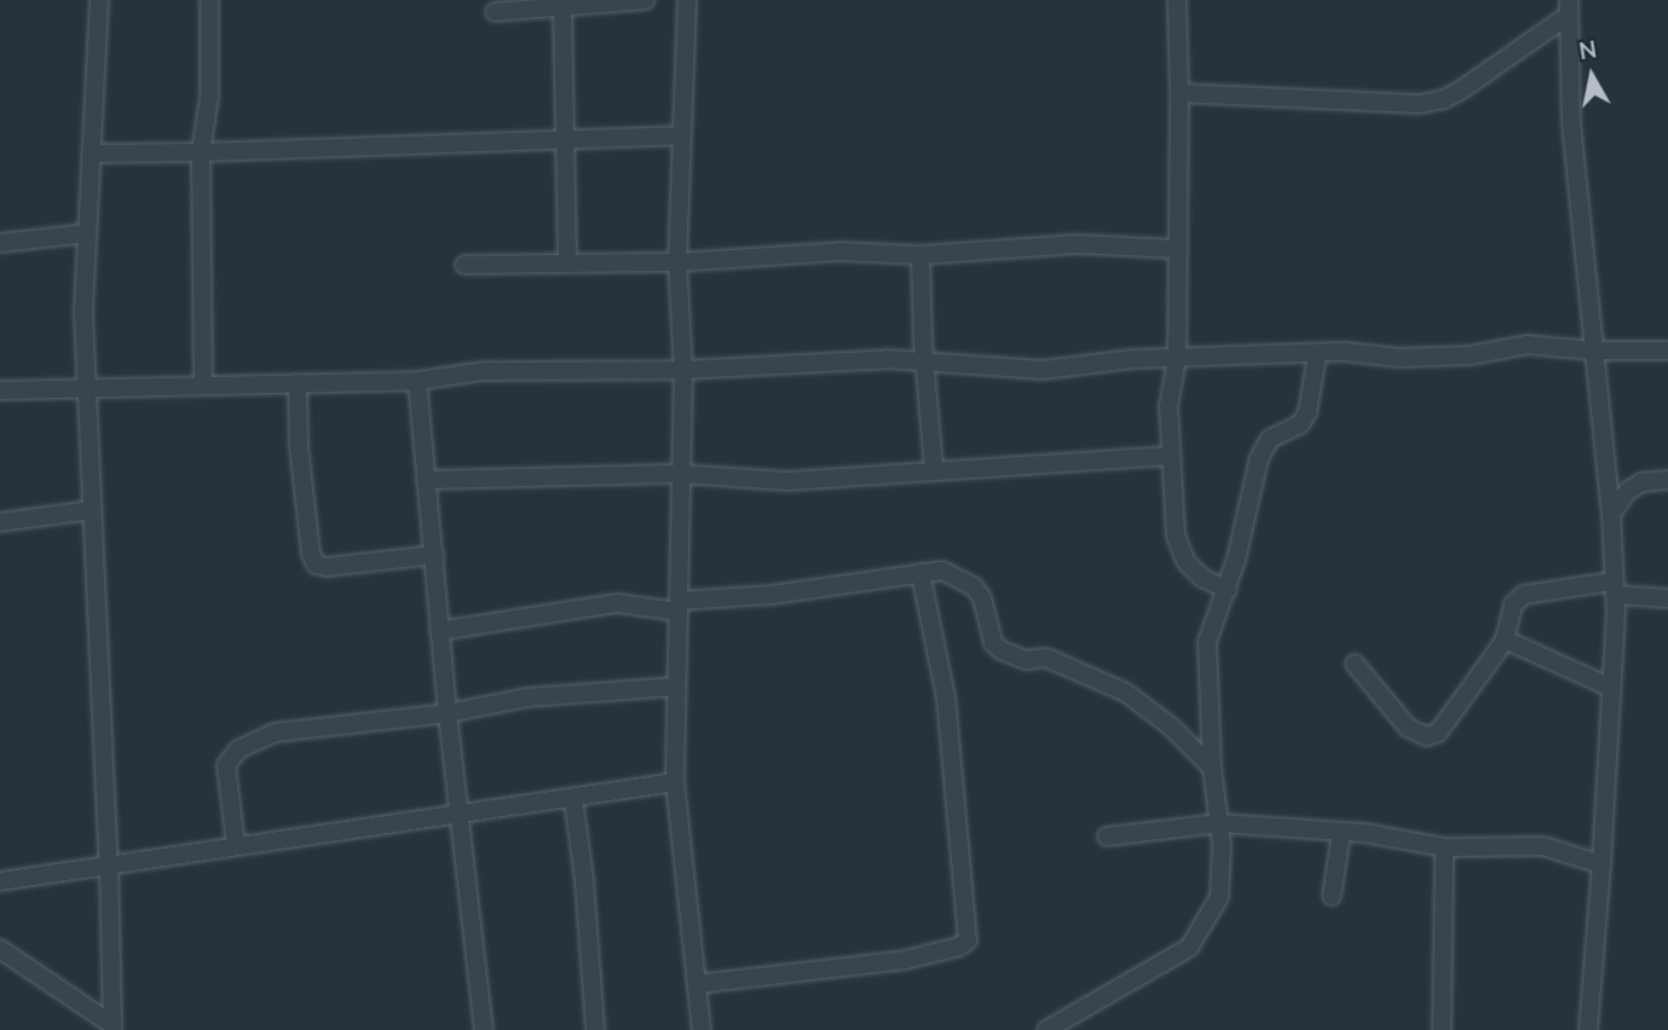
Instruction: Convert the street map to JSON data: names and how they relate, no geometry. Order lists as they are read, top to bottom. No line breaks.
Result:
{"north":"top"}
